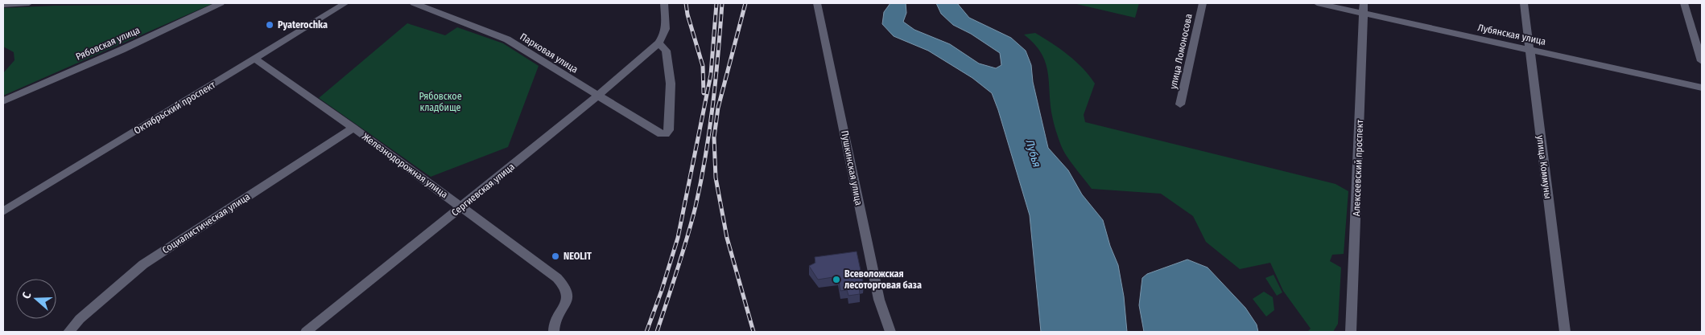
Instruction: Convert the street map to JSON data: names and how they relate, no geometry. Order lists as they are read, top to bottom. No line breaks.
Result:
{"streets":{"street":["Лубянская улица","Рябовская улица","улица Ломоносова","Парковая улица","Октябрьский проспект","Железнодорожная улица","улица Коммуны","Пушкинская улица","Алексеевский проспект","Сергиевская улица","Социалистическая улица"]},"crossings":[["Лубянская улица","улица Коммуны"],["Лубянская улица","Алексеевский проспект"],["Парковая улица","Сергиевская улица"],["Октябрьский проспект","Железнодорожная улица"],["Железнодорожная улица","Сергиевская улица"],["Железнодорожная улица","Социалистическая улица"]],"water":["Лубья"],"parks":["Рябовское кладбище"],"places":["Pyaterochka","NEOLIT","Всеволожская лесоторговая база"],"north":"left"}
